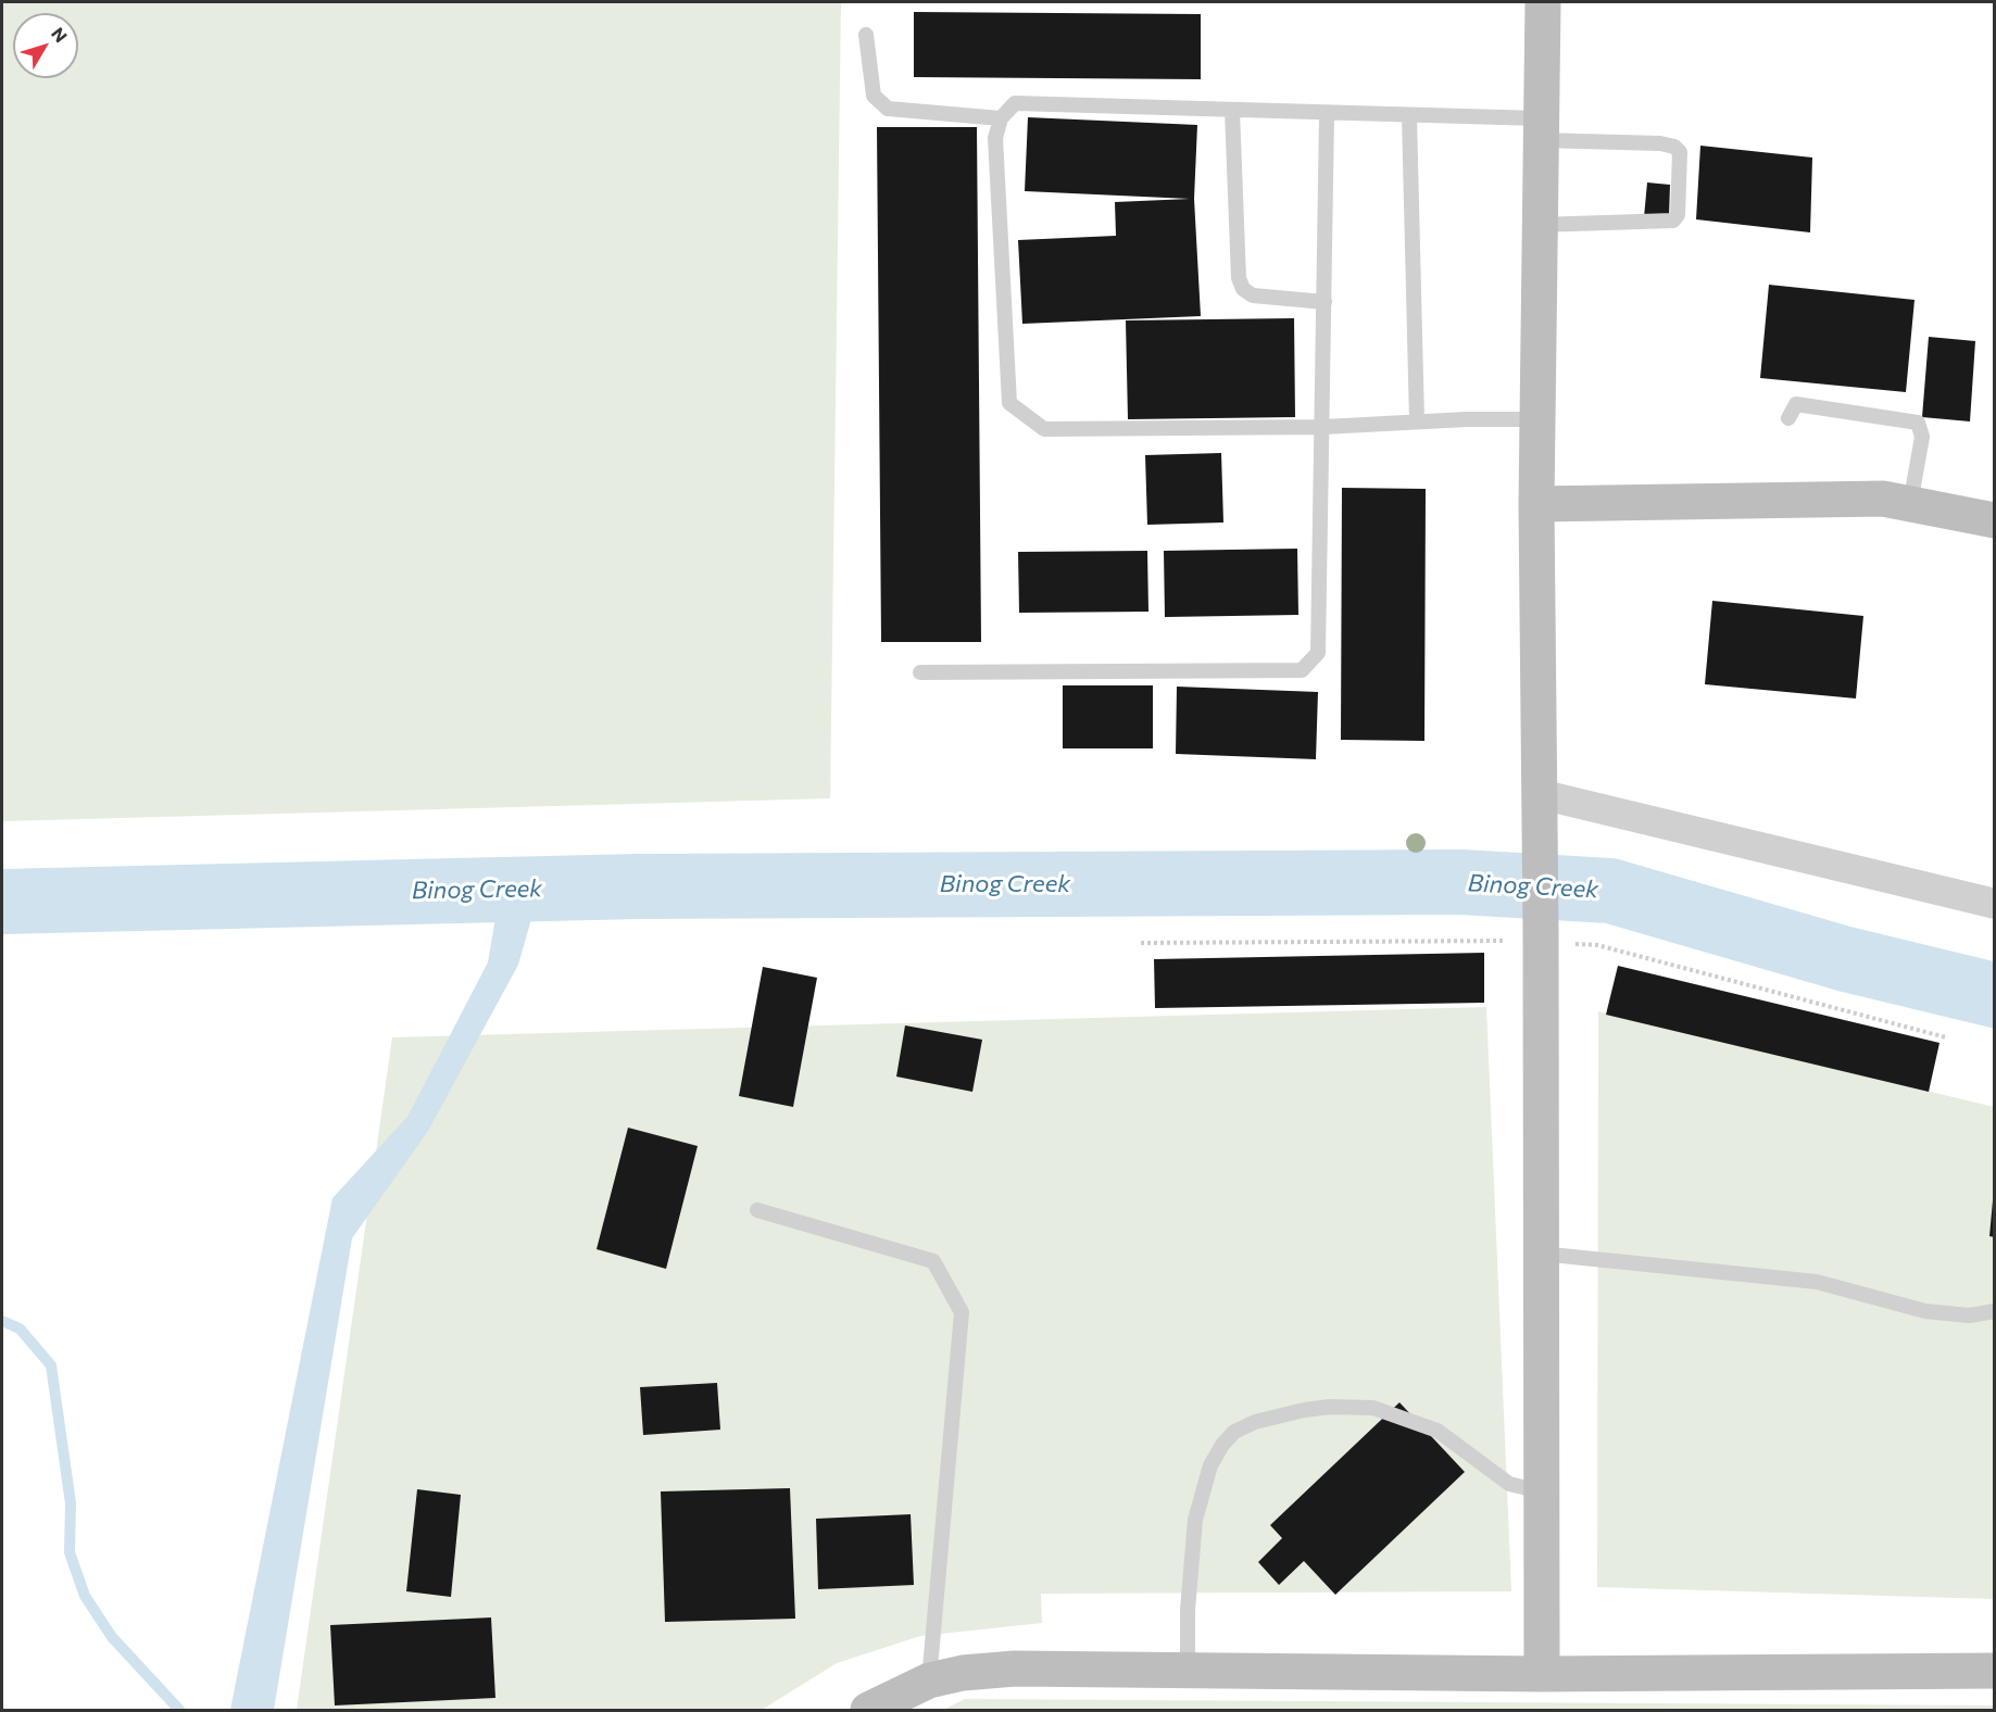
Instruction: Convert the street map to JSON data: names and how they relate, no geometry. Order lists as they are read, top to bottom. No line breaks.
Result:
{"water":["Binog Creek"],"north":"top right"}
